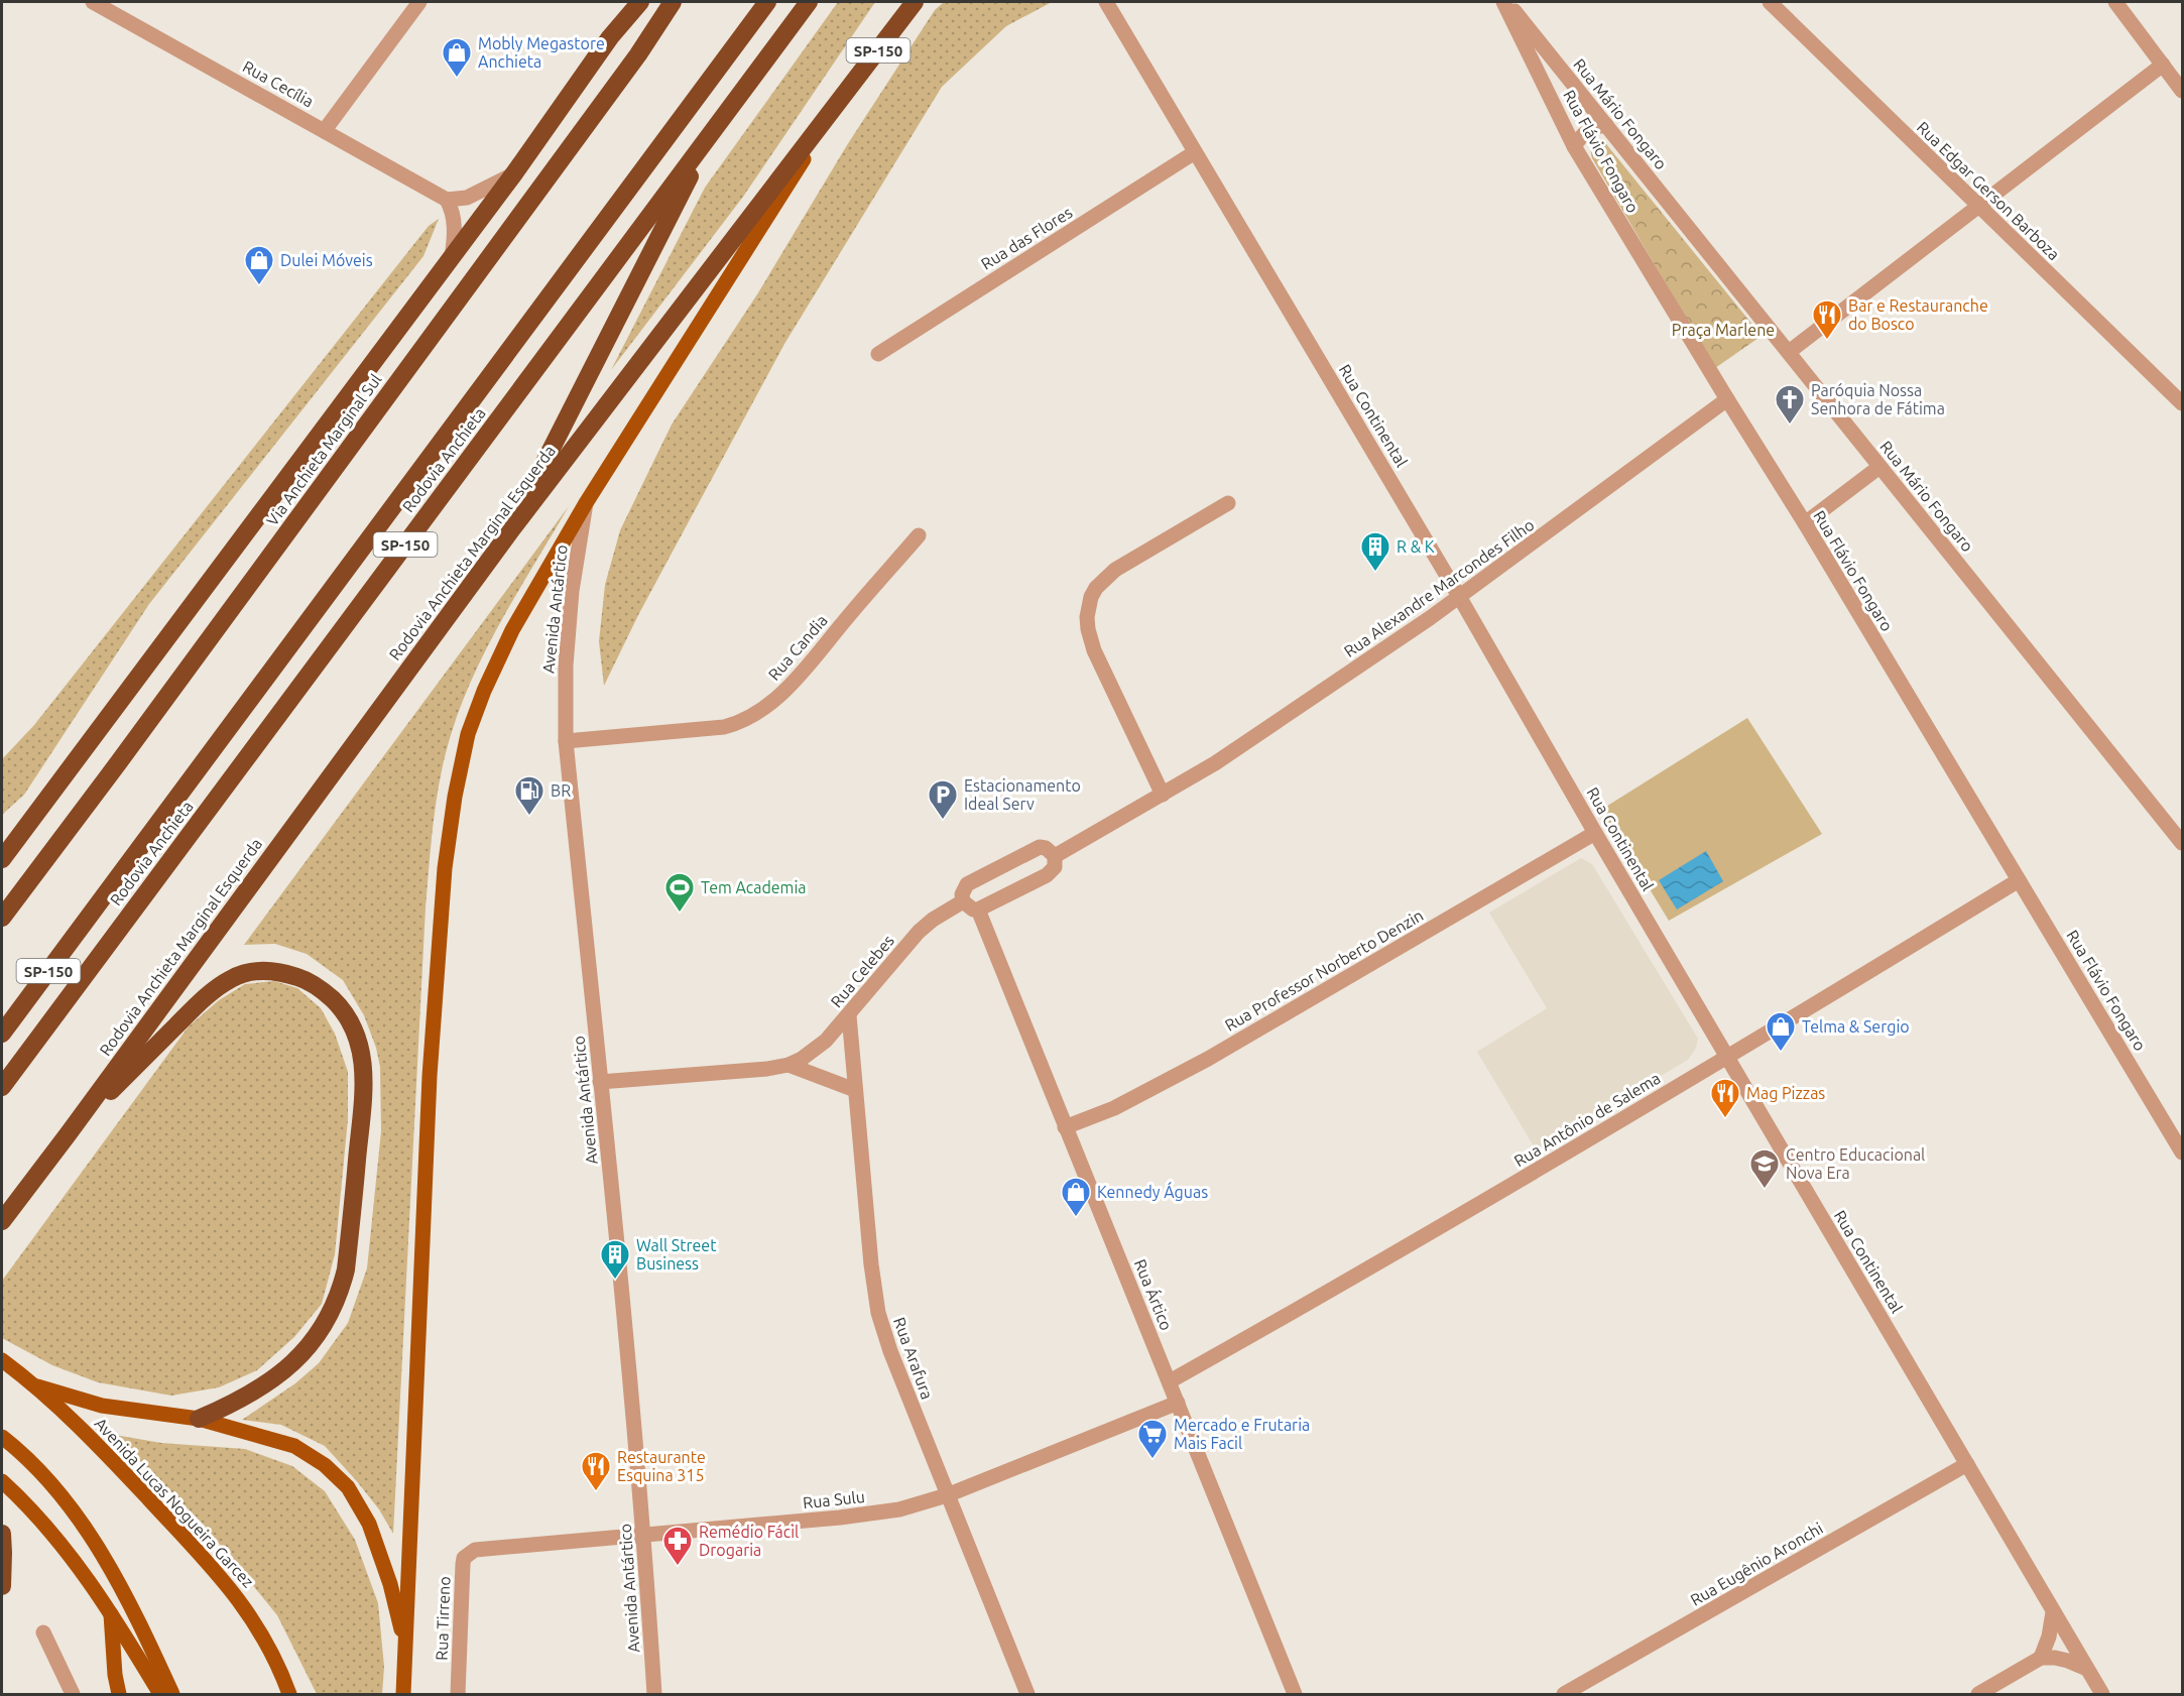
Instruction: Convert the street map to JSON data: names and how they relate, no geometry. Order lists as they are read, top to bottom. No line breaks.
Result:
{"streets":{"highway":["SP-150","Via Anchieta Marginal Sul","Rodovia Anchieta","Rodovia Anchieta Marginal Esquerda"],"main road":["Avenida Lucas Nogueira Garcez"],"street":["Rua Cecília","Rua Mário Fongaro","Rua Flávio Fongaro","Rua Edgar Gerson Barboza","Rua das Flores","Rua Continental","Rua Alexandre Marcondes Filho","Avenida Antártico","Rua Candia","Rua Professor Norberto Denzin","Rua Celebes","Rua Antônio de Salema","Rua Ártico","Rua Arafura","Rua Sulu","Rua Eugênio Aronchi","Rua Tirreno"]},"crossings":[["SP-150","Rodovia Anchieta Marginal Esquerda"],["Rua Mário Fongaro","Rua Flávio Fongaro"],["Rua Flávio Fongaro","Rua Alexandre Marcondes Filho"],["Rua Flávio Fongaro","Rua Antônio de Salema"],["Rua das Flores","Rua Continental"],["Rua Continental","Rua Alexandre Marcondes Filho"],["Rua Continental","Rua Professor Norberto Denzin"],["Rua Continental","Rua Antônio de Salema"],["Rua Continental","Rua Eugênio Aronchi"],["Avenida Antártico","Rua Candia"],["Avenida Antártico","Rua Celebes"],["Avenida Antártico","Rua Sulu"],["Rua Professor Norberto Denzin","Rua Ártico"],["Rua Celebes","Rua Arafura"],["Rua Antônio de Salema","Rua Ártico"],["Rua Ártico","Rua Sulu"],["Rua Arafura","Rua Sulu"],["Rua Sulu","Rua Tirreno"]],"parks":["Praça Marlene"],"places":{"shop":["Mobly Megastore Anchieta","Dulei Móveis","Telma & Sergio","Kennedy Águas"],"restaurant":["Bar e Restauranche do Bosco","Mag Pizzas","Restaurante Esquina 315"],"church":["Paróquia Nossa Senhora de Fátima"],"building":["R & K","Wall Street Business"],"fuel station":["BR"],"parking":["Estacionamento Ideal Serv"],"sports":["Tem Academia"],"school or university":["Centro Educacional Nova Era"],"supermarket":["Mercado e Frutaria Mais Facil"],"pharmacy":["Remédio Fácil Drogaria"]}}
